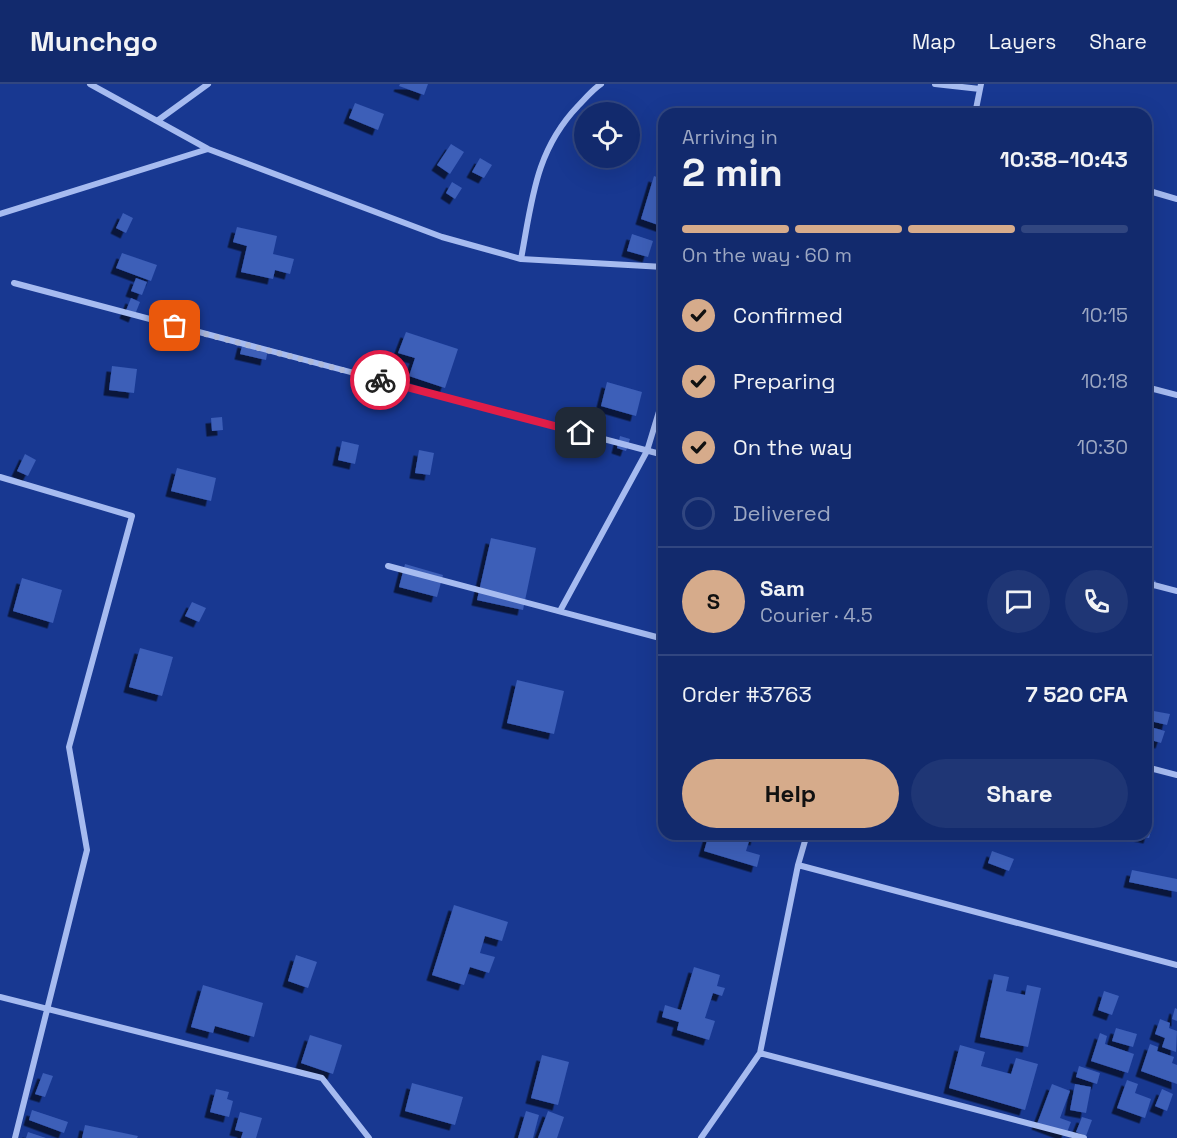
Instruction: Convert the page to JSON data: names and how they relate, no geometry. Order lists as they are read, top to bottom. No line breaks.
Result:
{"page":{"header":"Munchgo","nav":["Map","Layers","Share"],"heading":["2 min","Arriving in","10:38–10:43"],"panel":["Sam","Courier · 4.5","Order #3763","7 520 CFA"],"bar":"On the way · 60 m","list":[["Confirmed","10:15"],["Preparing","10:18"],["On the way","10:30"],"Delivered"],"round":"S","buttons":["Help","Share"]}}
